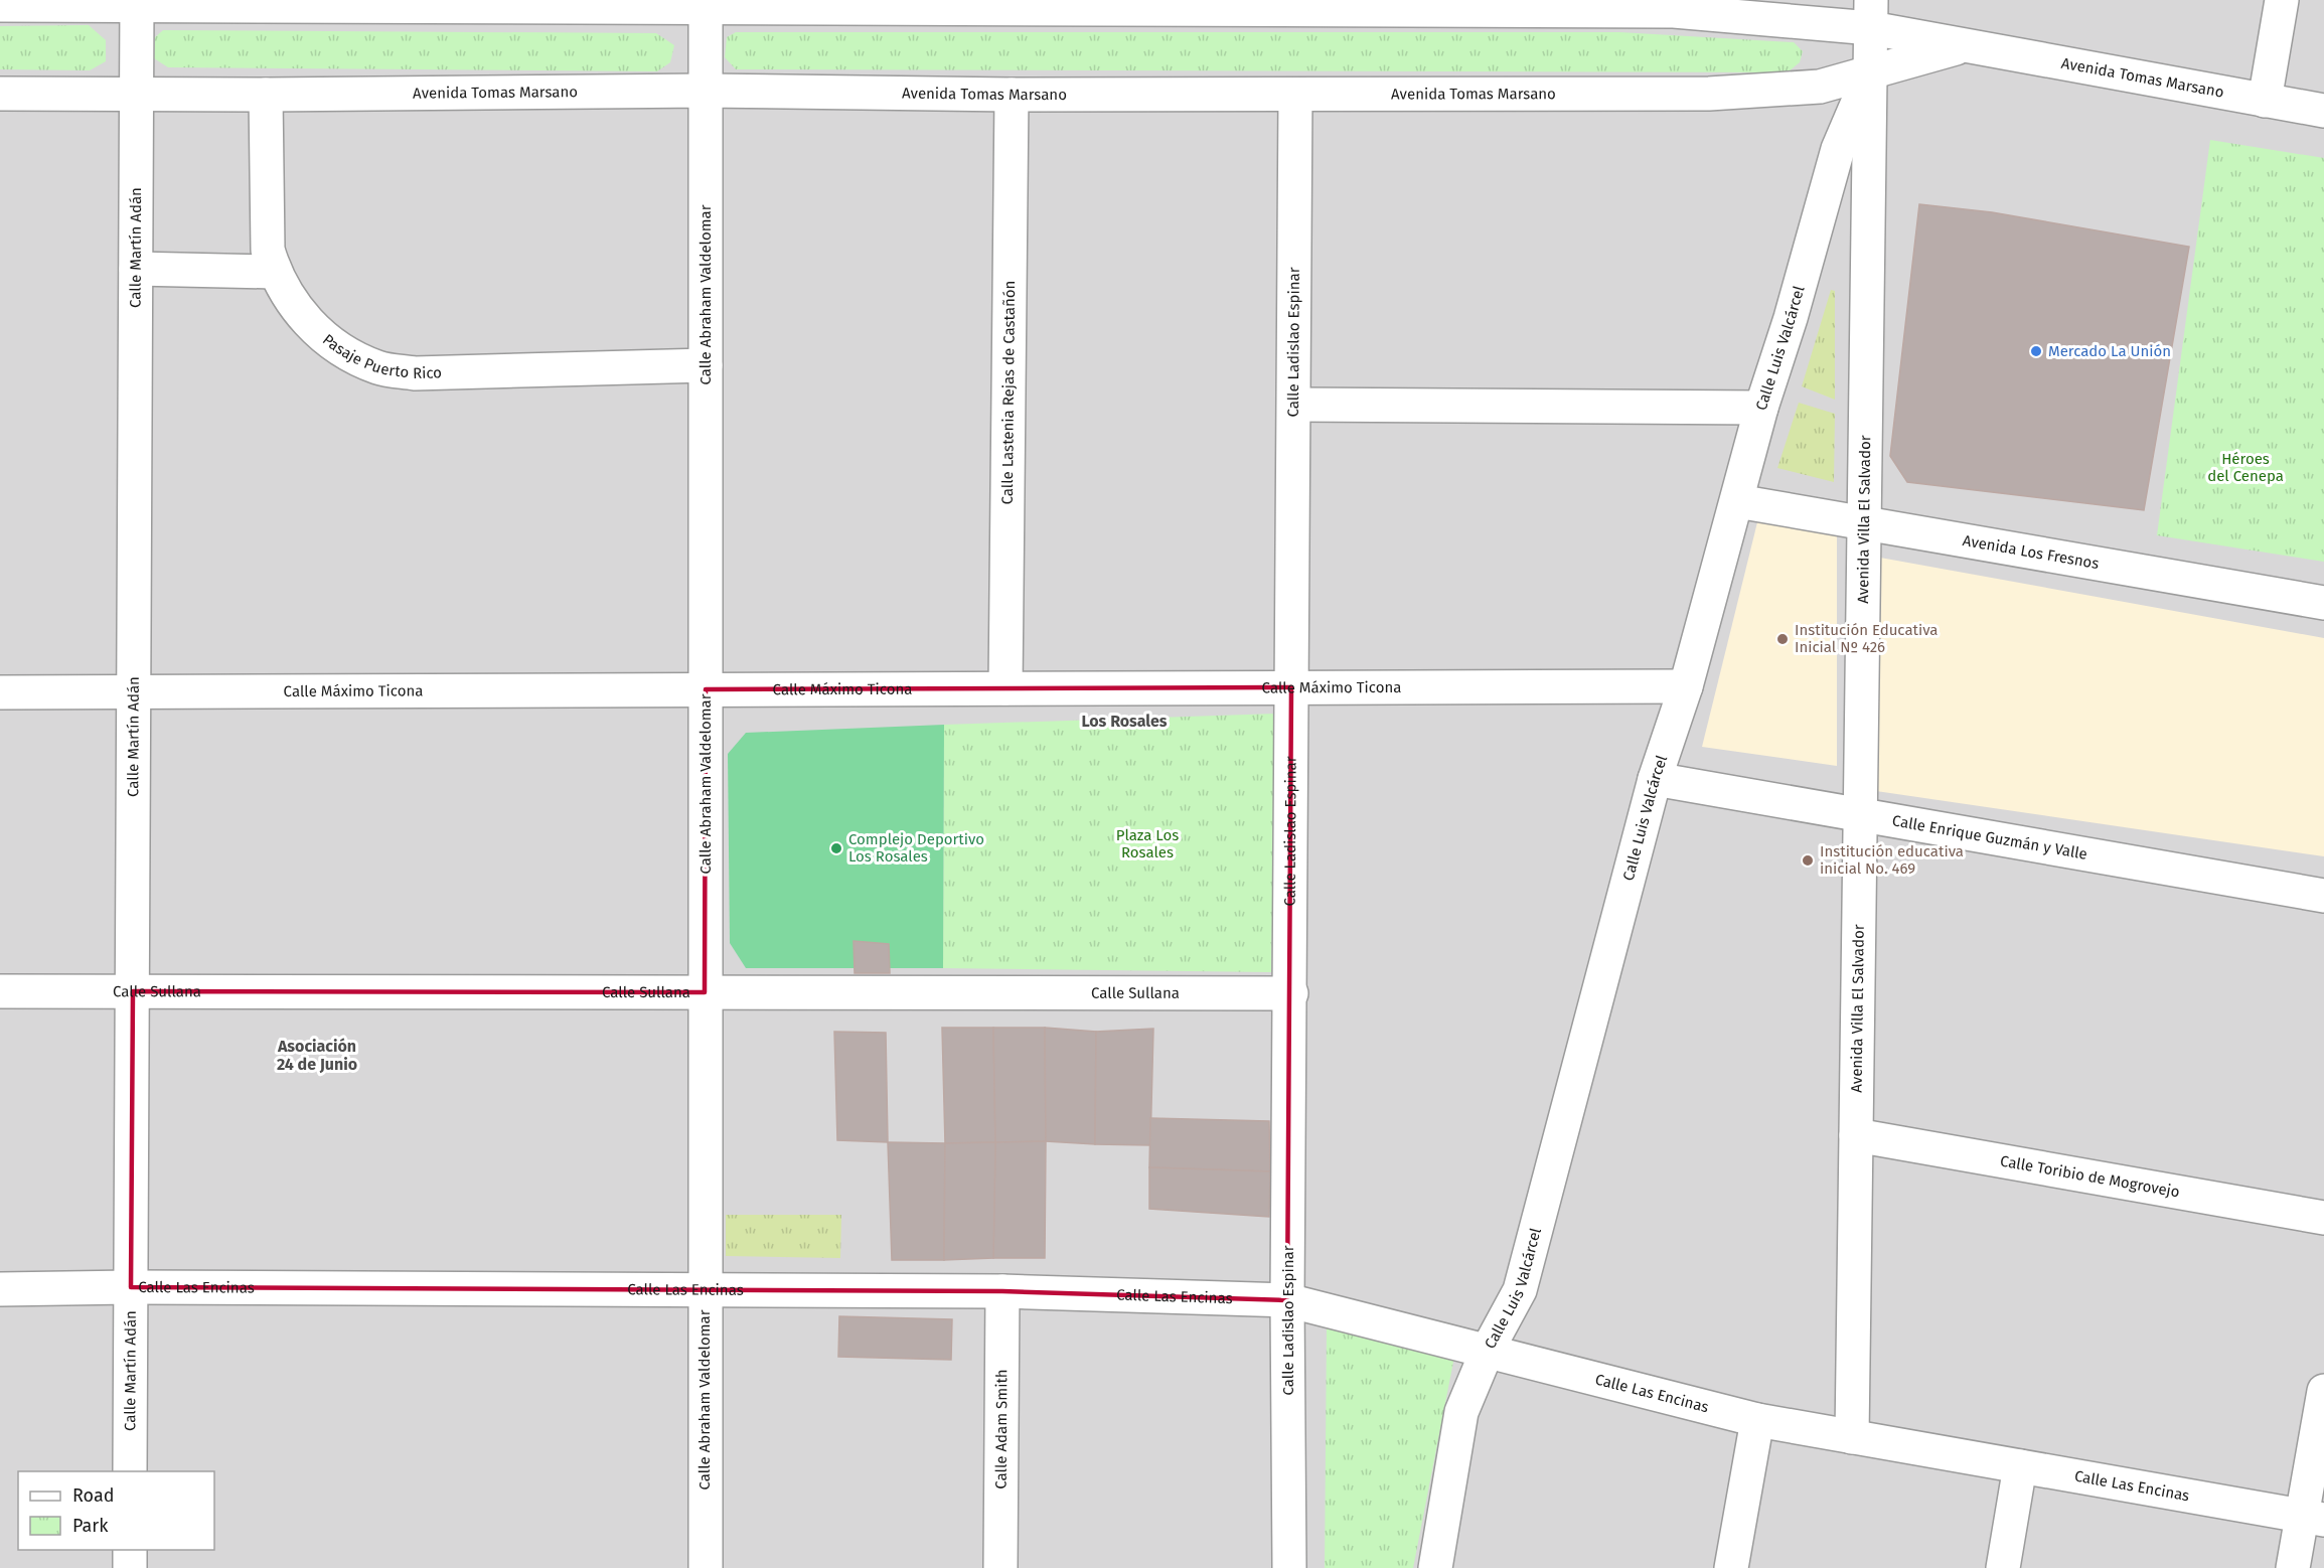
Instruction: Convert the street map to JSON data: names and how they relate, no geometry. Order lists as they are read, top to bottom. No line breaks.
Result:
{"streets":{"street":["Avenida Tomas Marsano","Calle Martín Adán","Calle Abraham Valdelomar","Calle Ladislao Espinar","Calle Luis Valcárcel","Pasaje Puerto Rico","Calle Lastenia Rejas de Castañón","Avenida Villa El Salvador","Avenida Los Fresnos","Calle Máximo Ticona","Calle Enrique Guzmán y Valle","Calle Sullana","Calle Toribio de Mogrovejo","Calle Las Encinas","Calle Adam Smith"]},"crossings":[["Avenida Tomas Marsano","Calle Martín Adán"],["Avenida Tomas Marsano","Calle Abraham Valdelomar"],["Avenida Tomas Marsano","Calle Ladislao Espinar"],["Avenida Tomas Marsano","Calle Luis Valcárcel"],["Avenida Tomas Marsano","Pasaje Puerto Rico"],["Avenida Tomas Marsano","Calle Lastenia Rejas de Castañón"],["Avenida Tomas Marsano","Avenida Villa El Salvador"],["Calle Martín Adán","Calle Máximo Ticona"],["Calle Martín Adán","Calle Sullana"],["Calle Martín Adán","Calle Las Encinas"],["Calle Abraham Valdelomar","Pasaje Puerto Rico"],["Calle Abraham Valdelomar","Calle Máximo Ticona"],["Calle Abraham Valdelomar","Calle Sullana"],["Calle Abraham Valdelomar","Calle Las Encinas"],["Calle Ladislao Espinar","Calle Máximo Ticona"],["Calle Ladislao Espinar","Calle Sullana"],["Calle Ladislao Espinar","Calle Las Encinas"],["Calle Luis Valcárcel","Avenida Villa El Salvador"],["Calle Luis Valcárcel","Avenida Los Fresnos"],["Calle Luis Valcárcel","Calle Máximo Ticona"],["Calle Luis Valcárcel","Calle Enrique Guzmán y Valle"],["Calle Luis Valcárcel","Calle Las Encinas"],["Calle Lastenia Rejas de Castañón","Calle Máximo Ticona"],["Avenida Villa El Salvador","Avenida Los Fresnos"],["Avenida Villa El Salvador","Calle Enrique Guzmán y Valle"],["Avenida Villa El Salvador","Calle Toribio de Mogrovejo"],["Avenida Villa El Salvador","Calle Las Encinas"],["Calle Las Encinas","Calle Adam Smith"]],"districts":["Los Rosales","Asociación 24 de Junio"],"parks":["Héroes del Cenepa","Plaza Los Rosales"],"places":["Mercado La Unión","Institución Educativa Inicial Nº 426","Complejo Deportivo Los Rosales","Institución educativa inicial No. 469"],"legend":["Road","Park"]}
